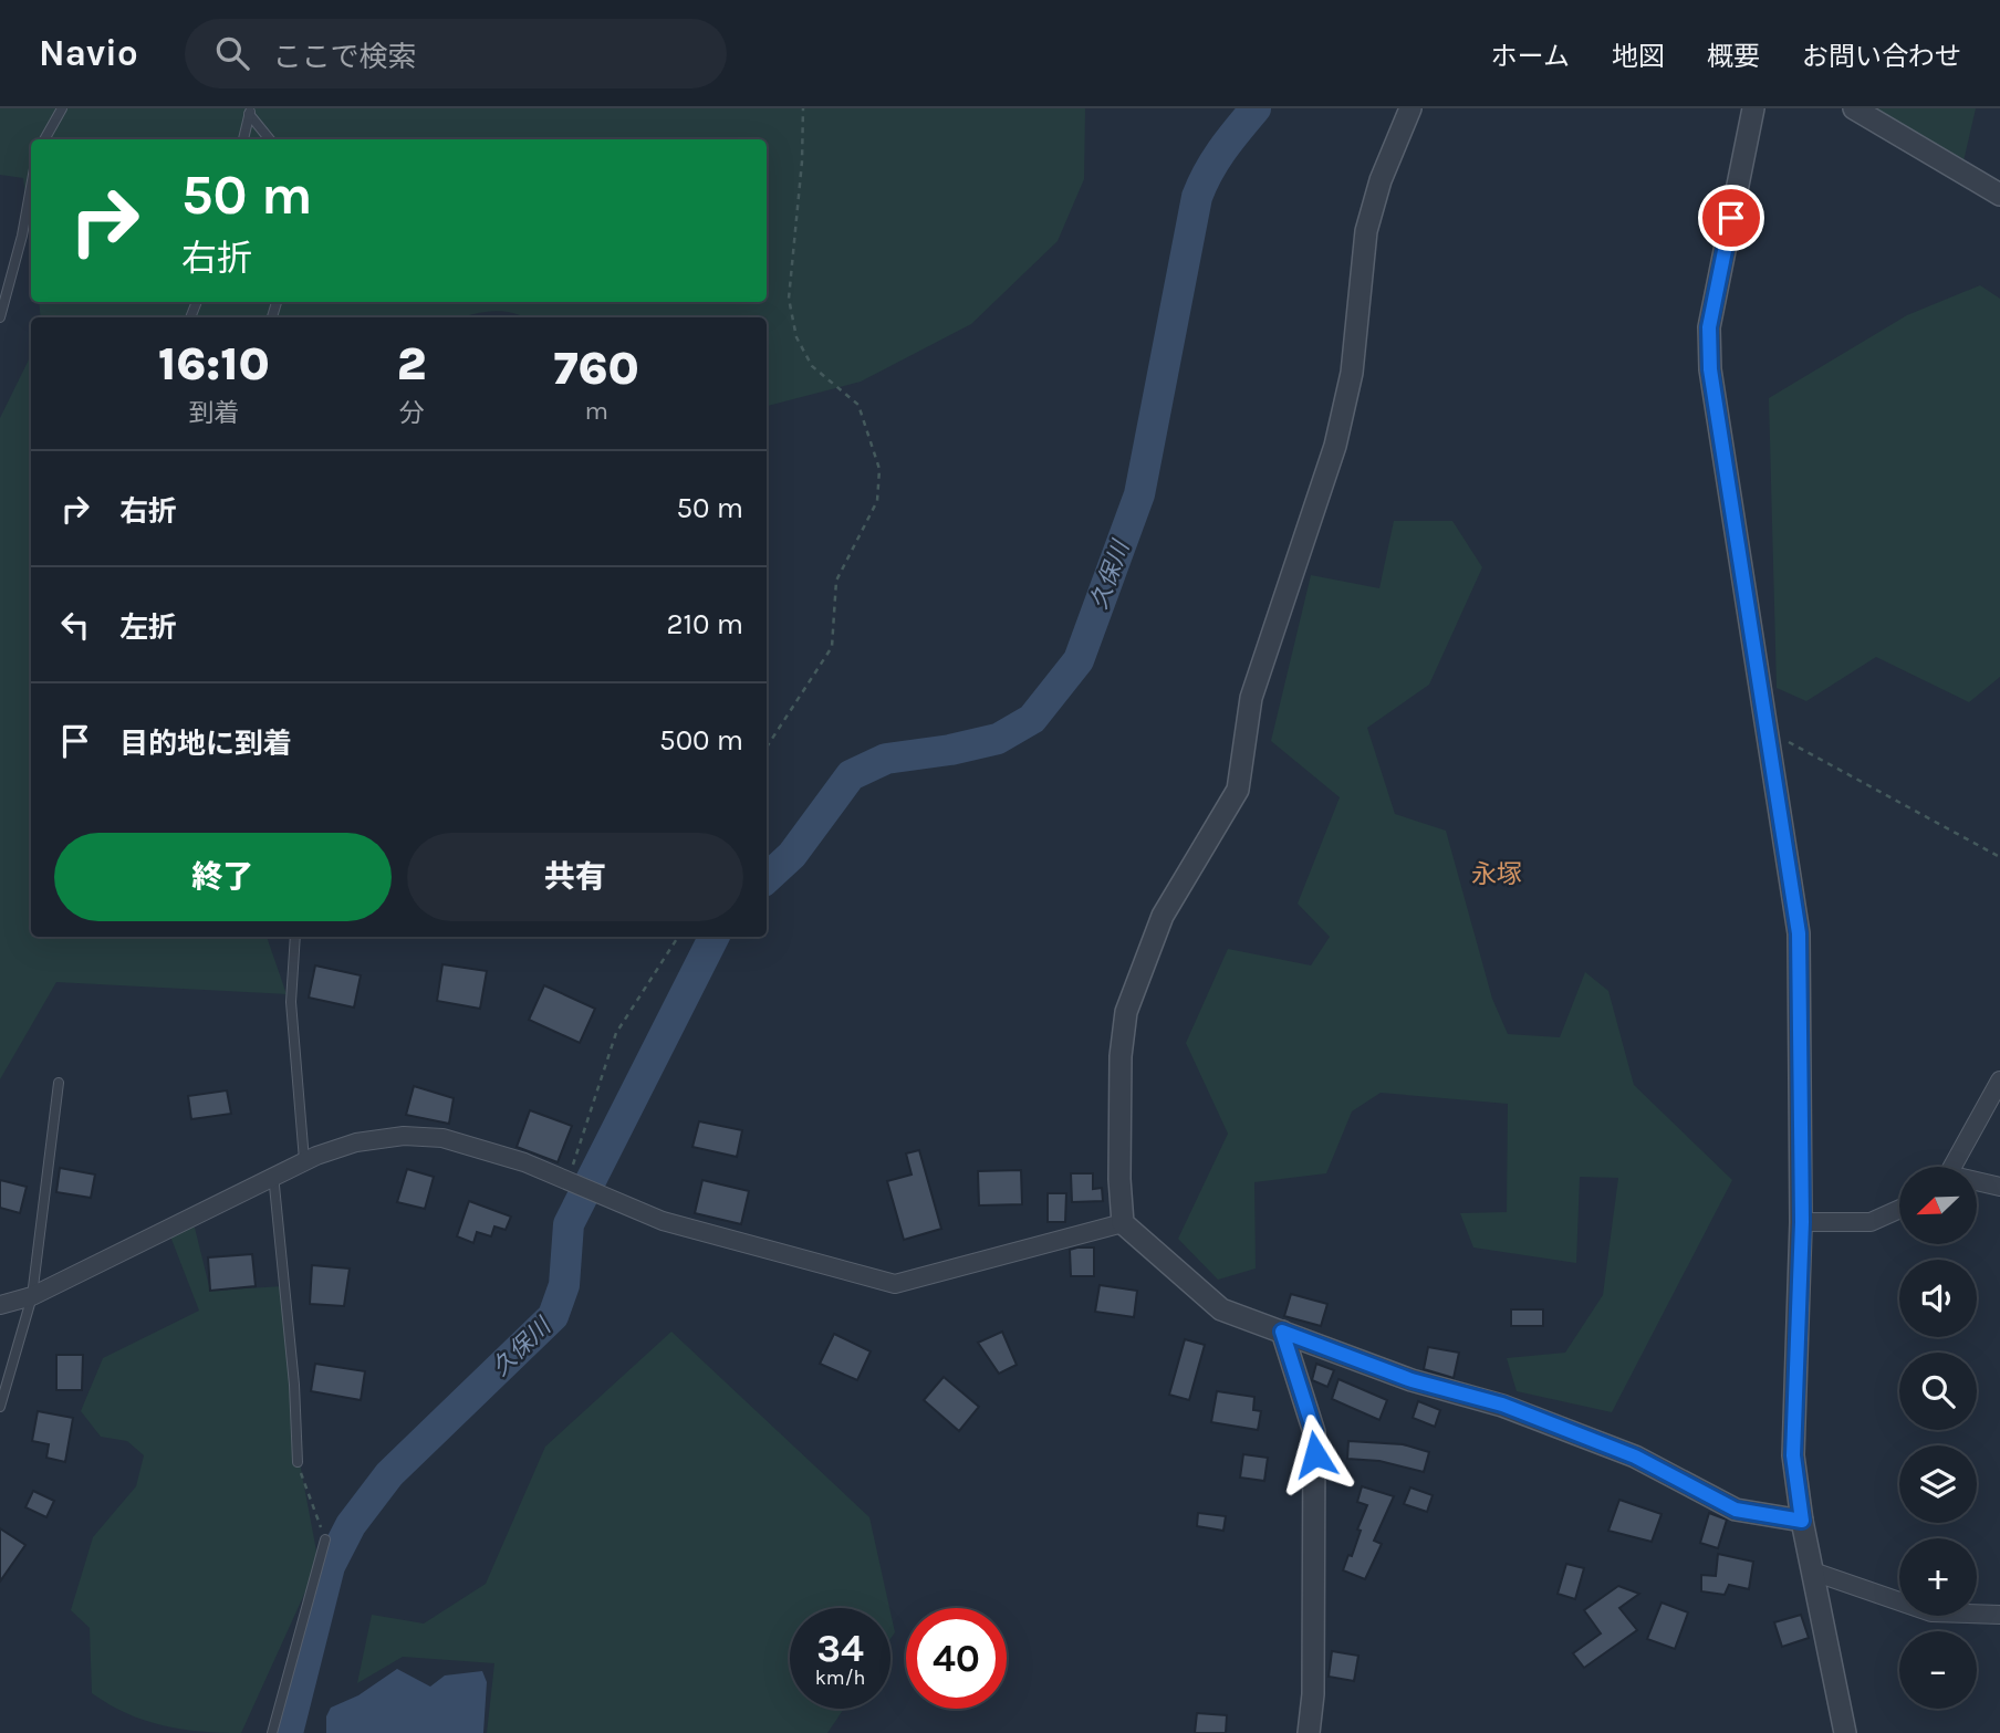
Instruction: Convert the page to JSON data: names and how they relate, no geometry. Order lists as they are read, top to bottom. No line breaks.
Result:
{"districts":["永塚"],"water":["久保川"],"north":"bottom left","page":{"header":"Navio","search":"ここで検索","nav":["ホーム","地図","概要","お問い合わせ"],"turn":["50 m","右折"],"eta":["16:10","到着","2","分","760","m"],"list":[{"name":"右折","value":"50 m"},{"name":"左折","value":"210 m"},{"name":"目的地に到着","value":"500 m"}],"buttons":["終了","共有"],"map_buttons":["+","−"],"speed":"34 km/h","limit":"40"}}
